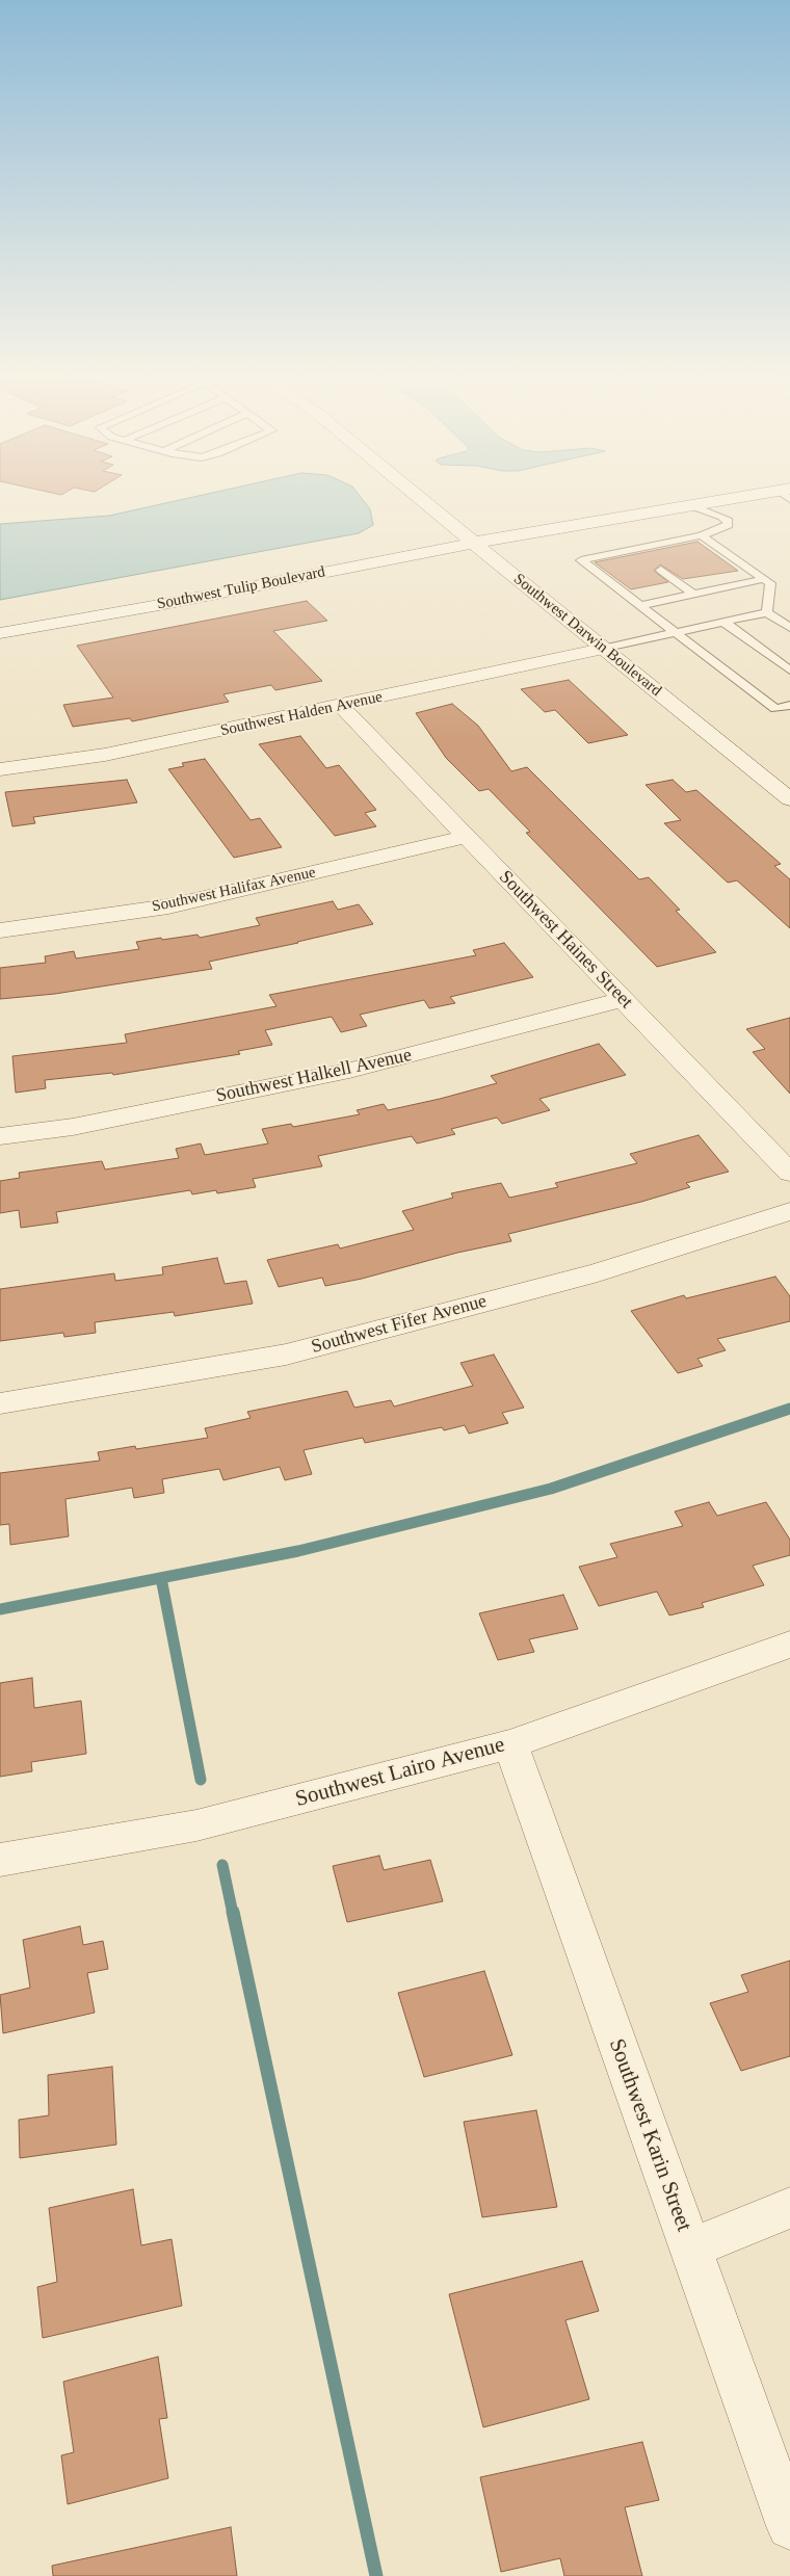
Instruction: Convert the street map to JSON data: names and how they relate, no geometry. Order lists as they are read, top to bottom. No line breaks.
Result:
{"streets":{"street":["Southwest Tulip Boulevard","Southwest Darwin Boulevard","Southwest Halden Avenue","Southwest Halifax Avenue","Southwest Haines Street","Southwest Halkell Avenue","Southwest Fifer Avenue","Southwest Lairo Avenue","Southwest Karin Street"]},"crossings":[["Southwest Tulip Boulevard","Southwest Darwin Boulevard"],["Southwest Darwin Boulevard","Southwest Halden Avenue"],["Southwest Halden Avenue","Southwest Haines Street"],["Southwest Halifax Avenue","Southwest Haines Street"],["Southwest Haines Street","Southwest Halkell Avenue"],["Southwest Lairo Avenue","Southwest Karin Street"]]}
